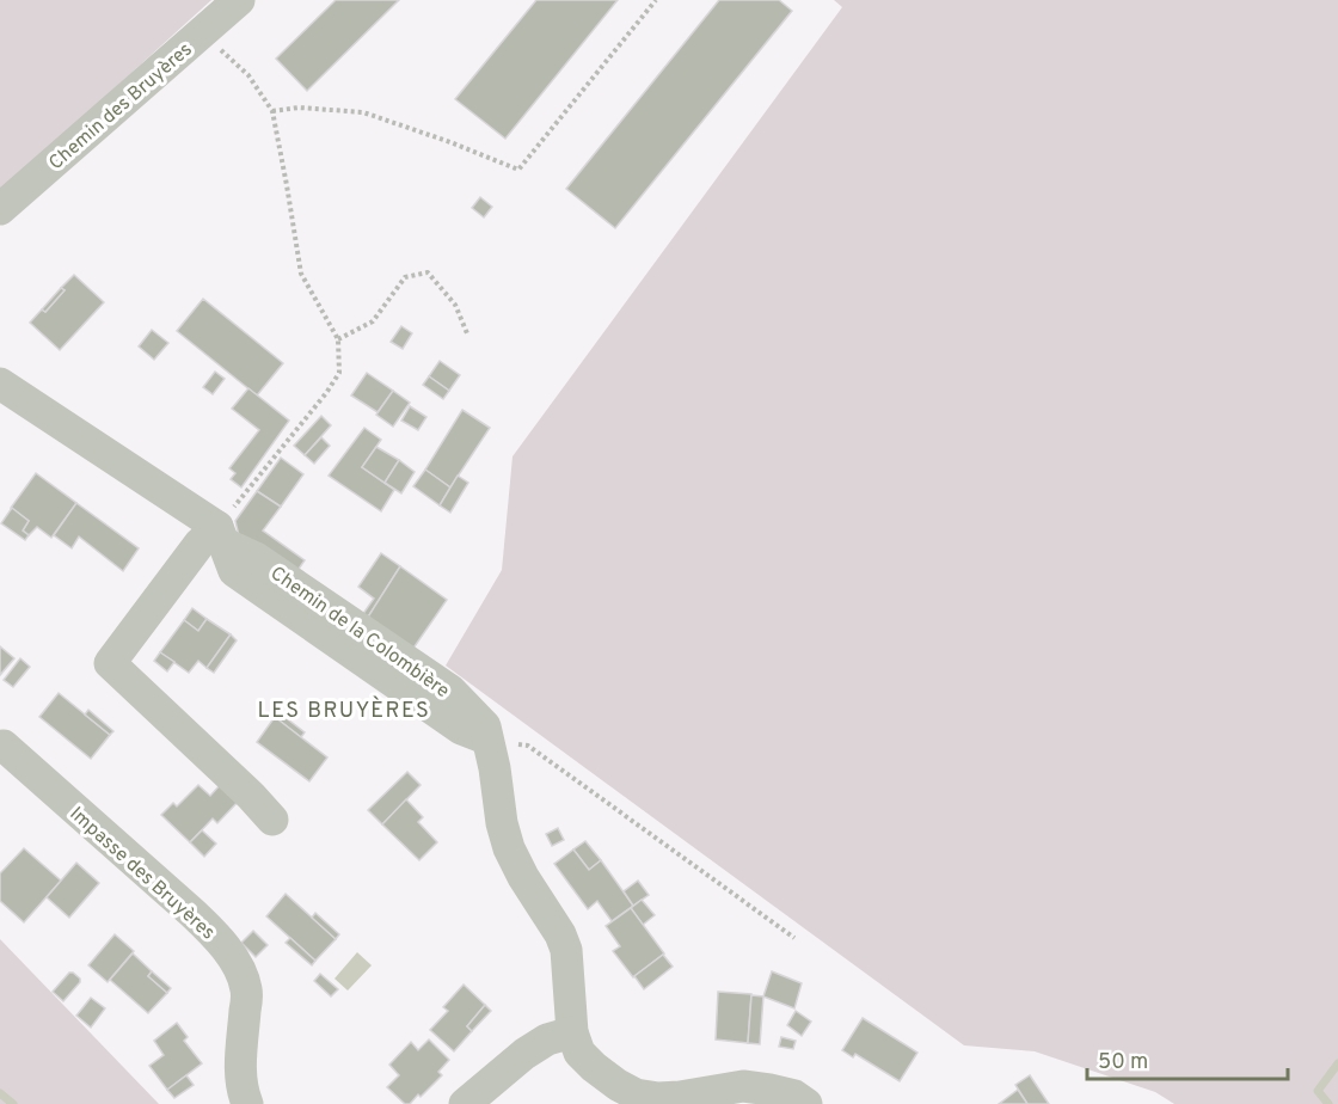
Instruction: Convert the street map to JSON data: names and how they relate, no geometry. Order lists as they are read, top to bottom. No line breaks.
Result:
{"streets":{"street":["Chemin des Bruyères","Chemin de la Colombière","Impasse des Bruyères"]},"districts":["LES BRUYÈRES"],"scale_bar":"50 m"}
